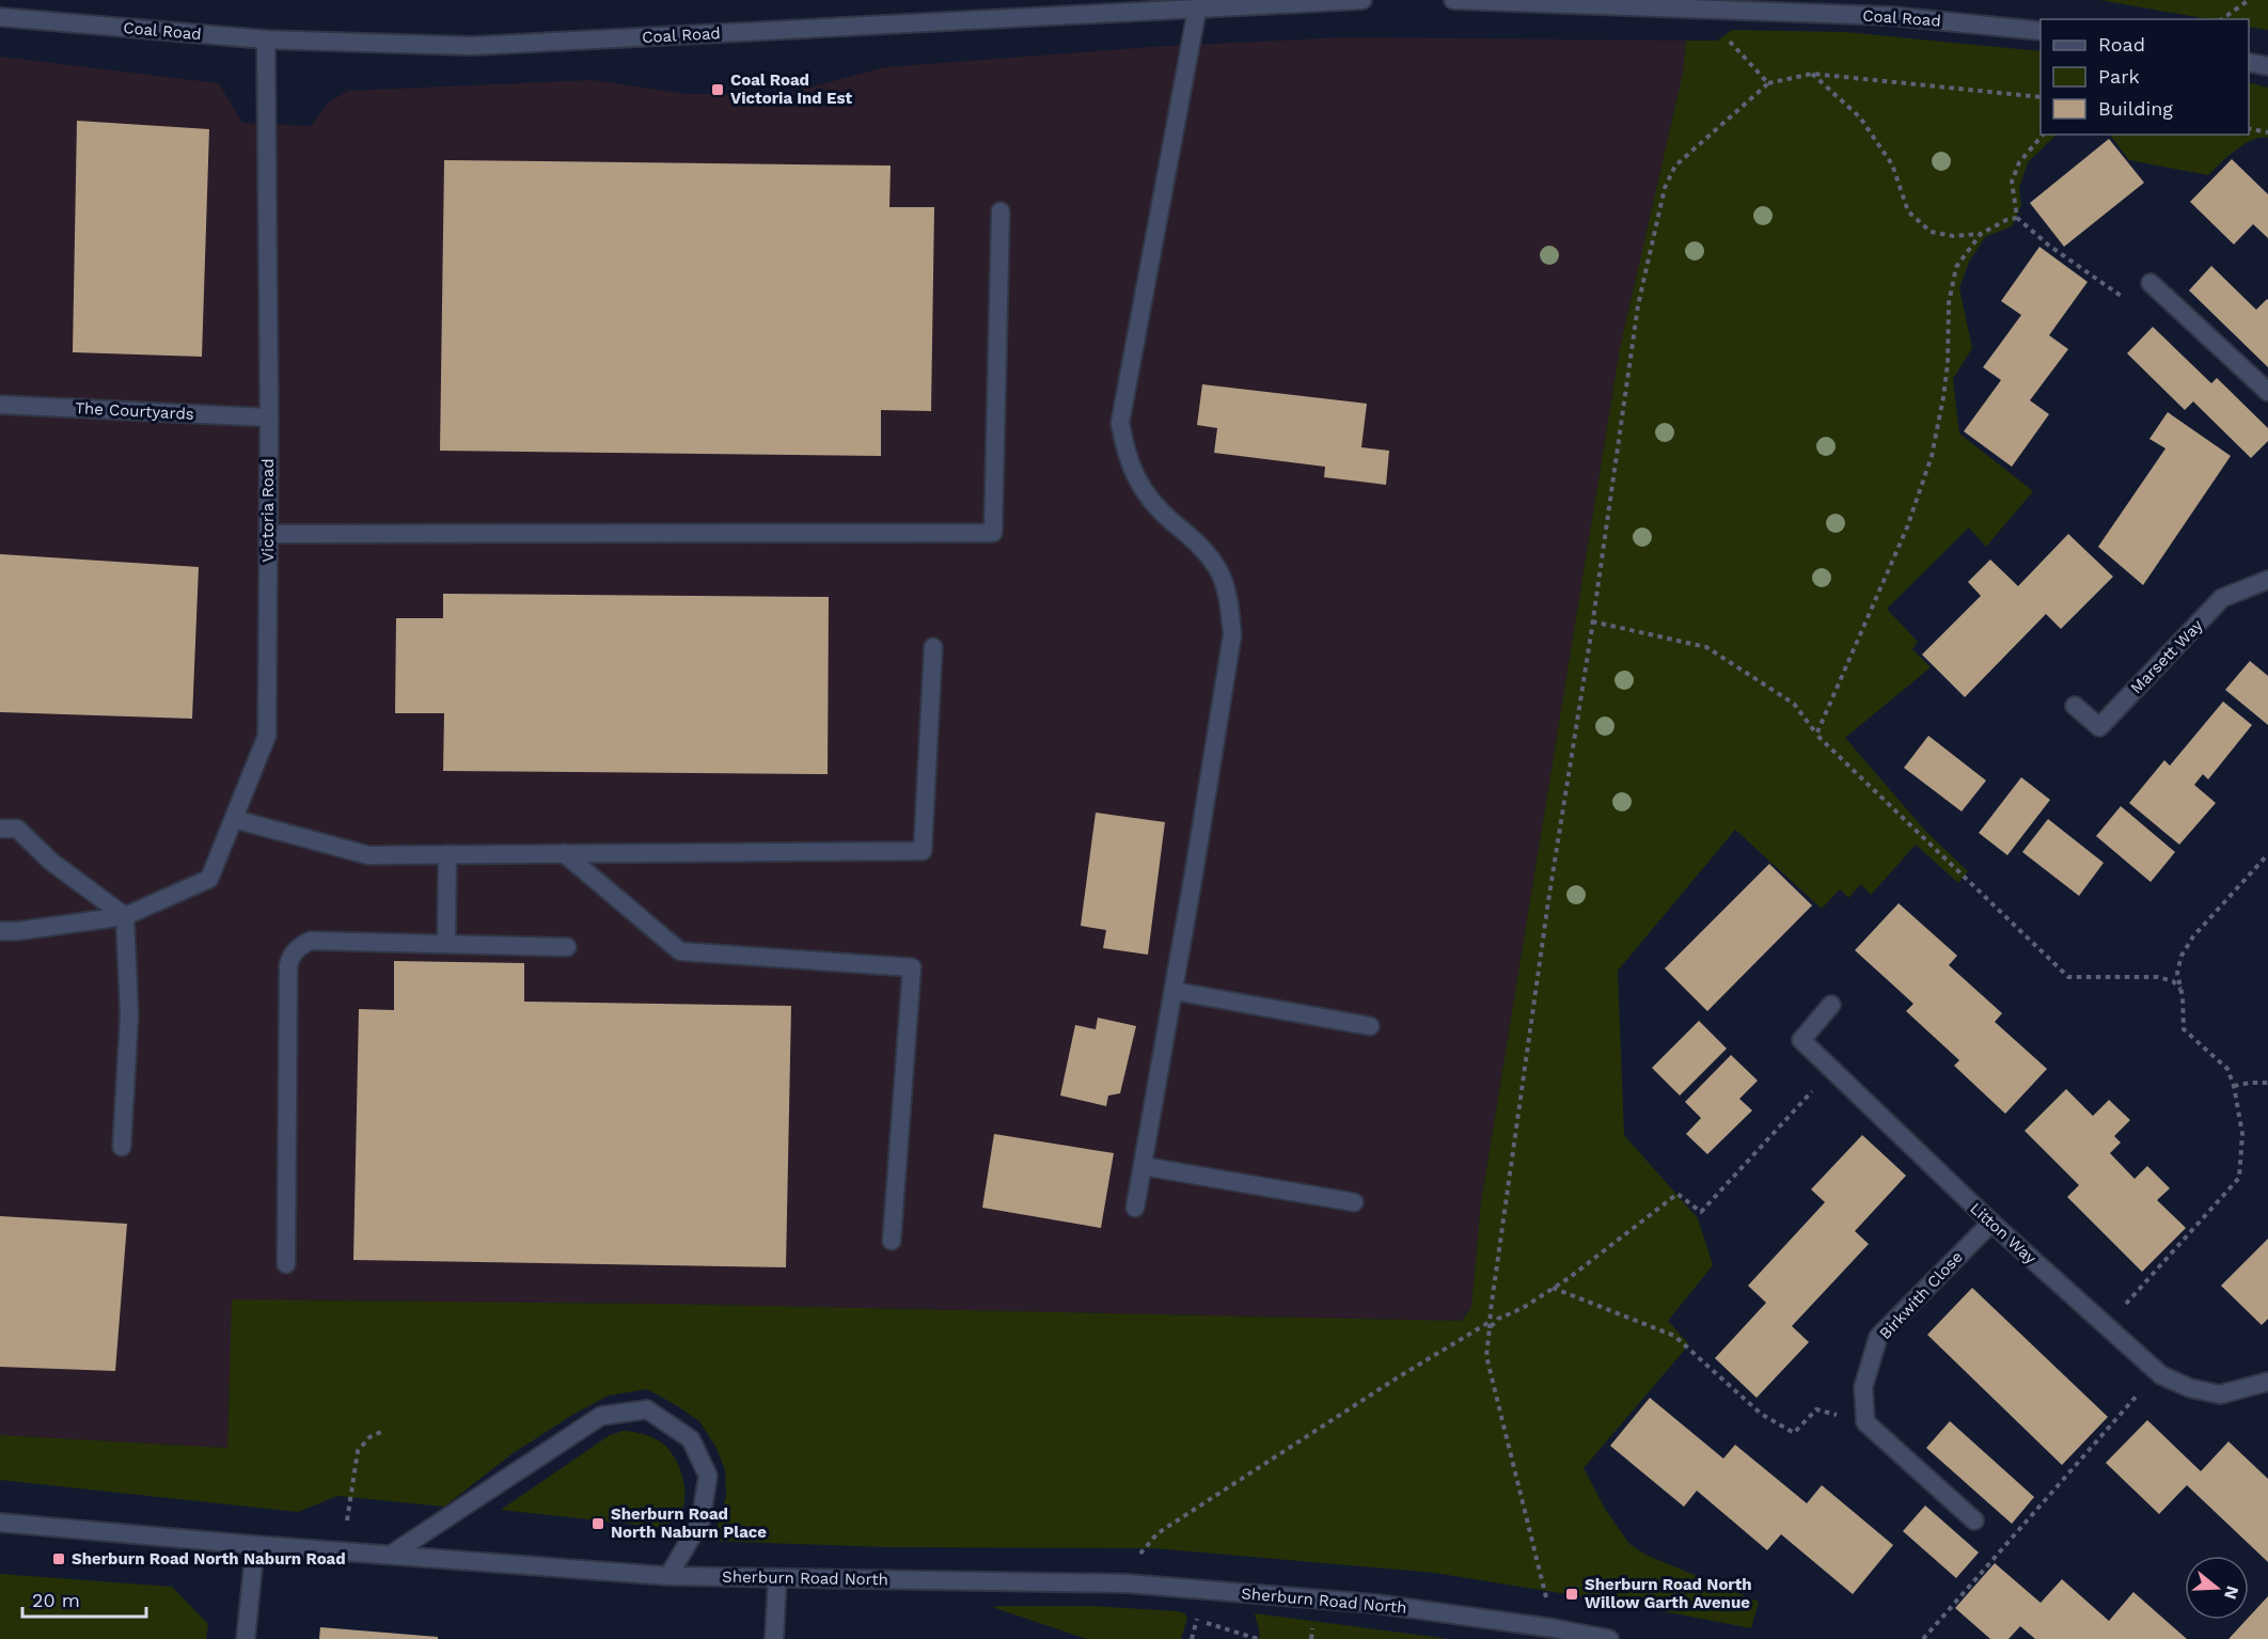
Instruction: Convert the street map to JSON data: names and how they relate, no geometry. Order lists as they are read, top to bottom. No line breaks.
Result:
{"streets":{"street":["Coal Road","The Courtyards","Victoria Road","Marsett Way","Litton Way","Birkwith Close","Sherburn Road North"]},"crossings":[["Coal Road","Victoria Road"],["The Courtyards","Victoria Road"],["Litton Way","Birkwith Close"]],"places":{"transit":["Coal Road Victoria Ind Est","Sherburn Road North Naburn Place","Sherburn Road North Naburn Road","Sherburn Road North Willow Garth Avenue"]},"legend":["Road","Park","Building"],"scale_bar":"20 m","north":"right"}
